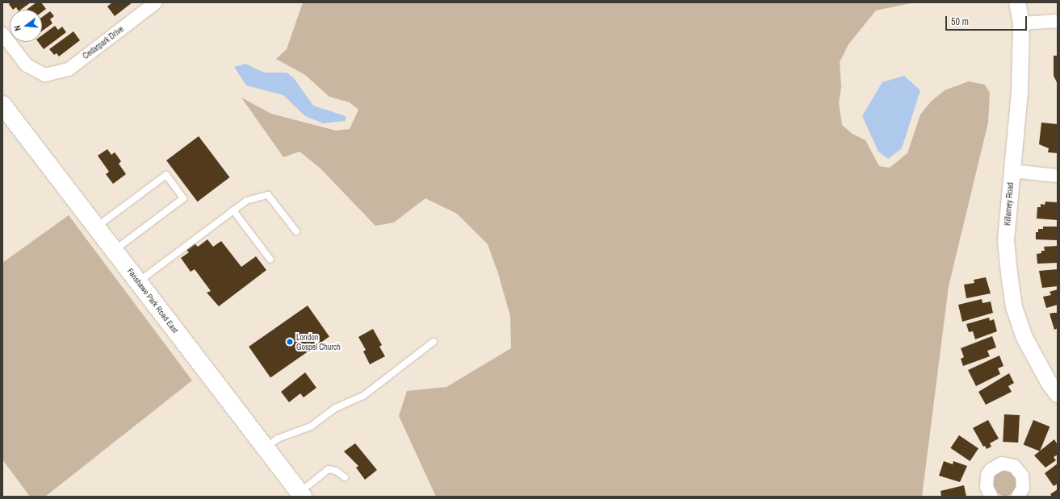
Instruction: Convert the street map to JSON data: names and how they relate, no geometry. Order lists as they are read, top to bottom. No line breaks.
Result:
{"streets":{"main road":["Fanshawe Park Road East"],"street":["Cedarpark Drive","Killarney Road"]},"places":["London Gospel Church"],"scale_bar":"50 m","north":"left"}
